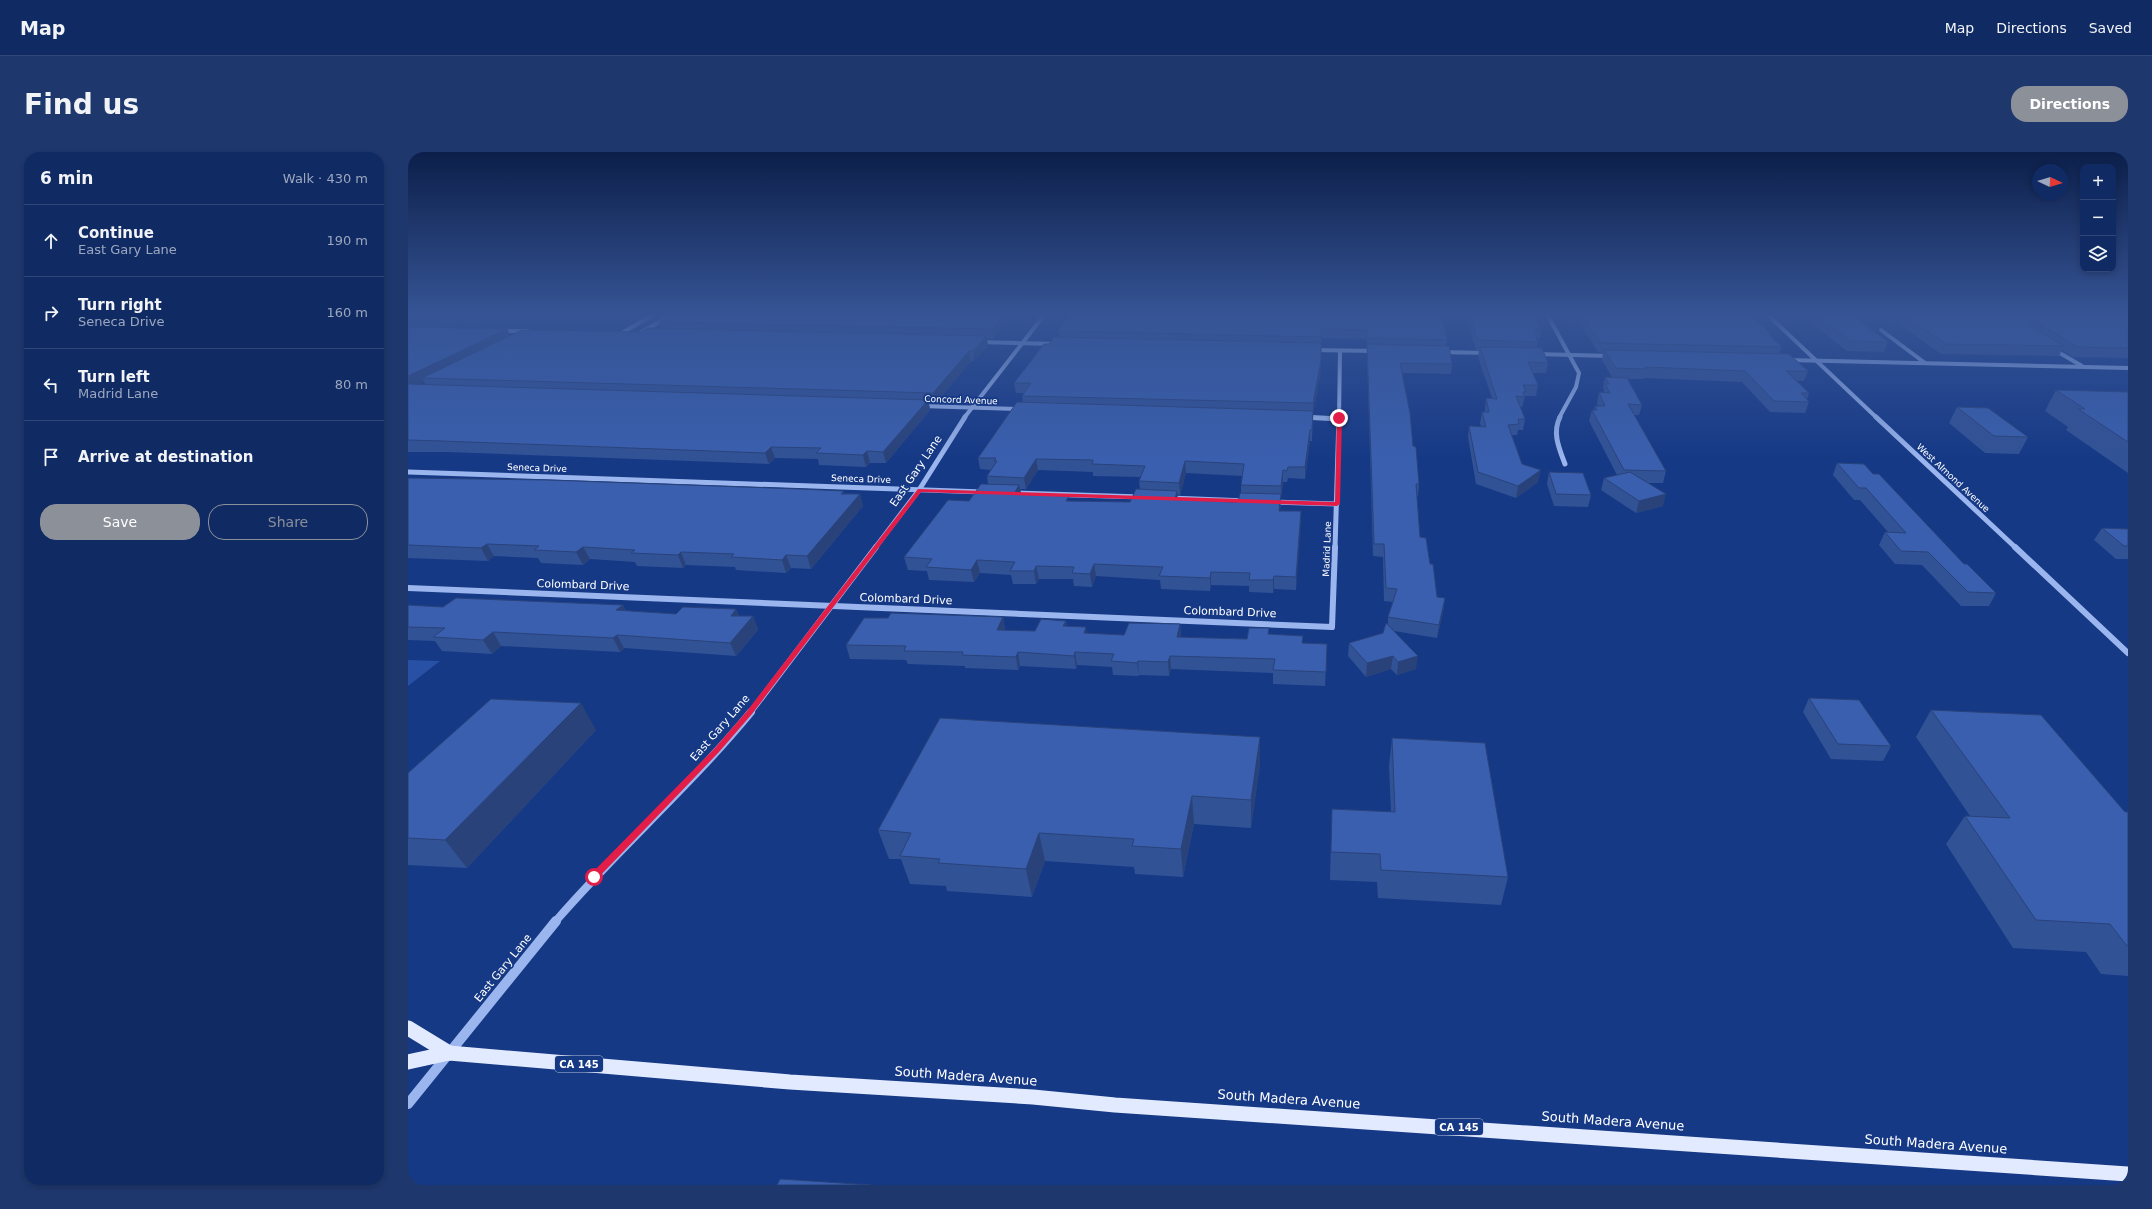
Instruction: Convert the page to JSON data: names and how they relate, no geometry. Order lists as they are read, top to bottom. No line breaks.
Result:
{"streets":{"main road":["CA 145","South Madera Avenue"],"street":["Concord Avenue","Seneca Drive","East Gary Lane","West Almond Avenue","Madrid Lane","Colombard Drive"]},"crossings":[["Concord Avenue","East Gary Lane"],["Seneca Drive","East Gary Lane"],["East Gary Lane","Colombard Drive"],["East Gary Lane","South Madera Avenue"],["Madrid Lane","Colombard Drive"]],"north":"right","page":{"header":"Map","nav":["Map","Directions","Saved"],"buttons":["Directions",["Save","Share"]],"title":"Find us","heading":["6 min","Walk · 430 m"],"map_buttons":["+","−"],"list":[["Continue","East Gary Lane","190 m"],["Turn right","Seneca Drive","160 m"],["Turn left","Madrid Lane","80 m"],"Arrive at destination"]}}
